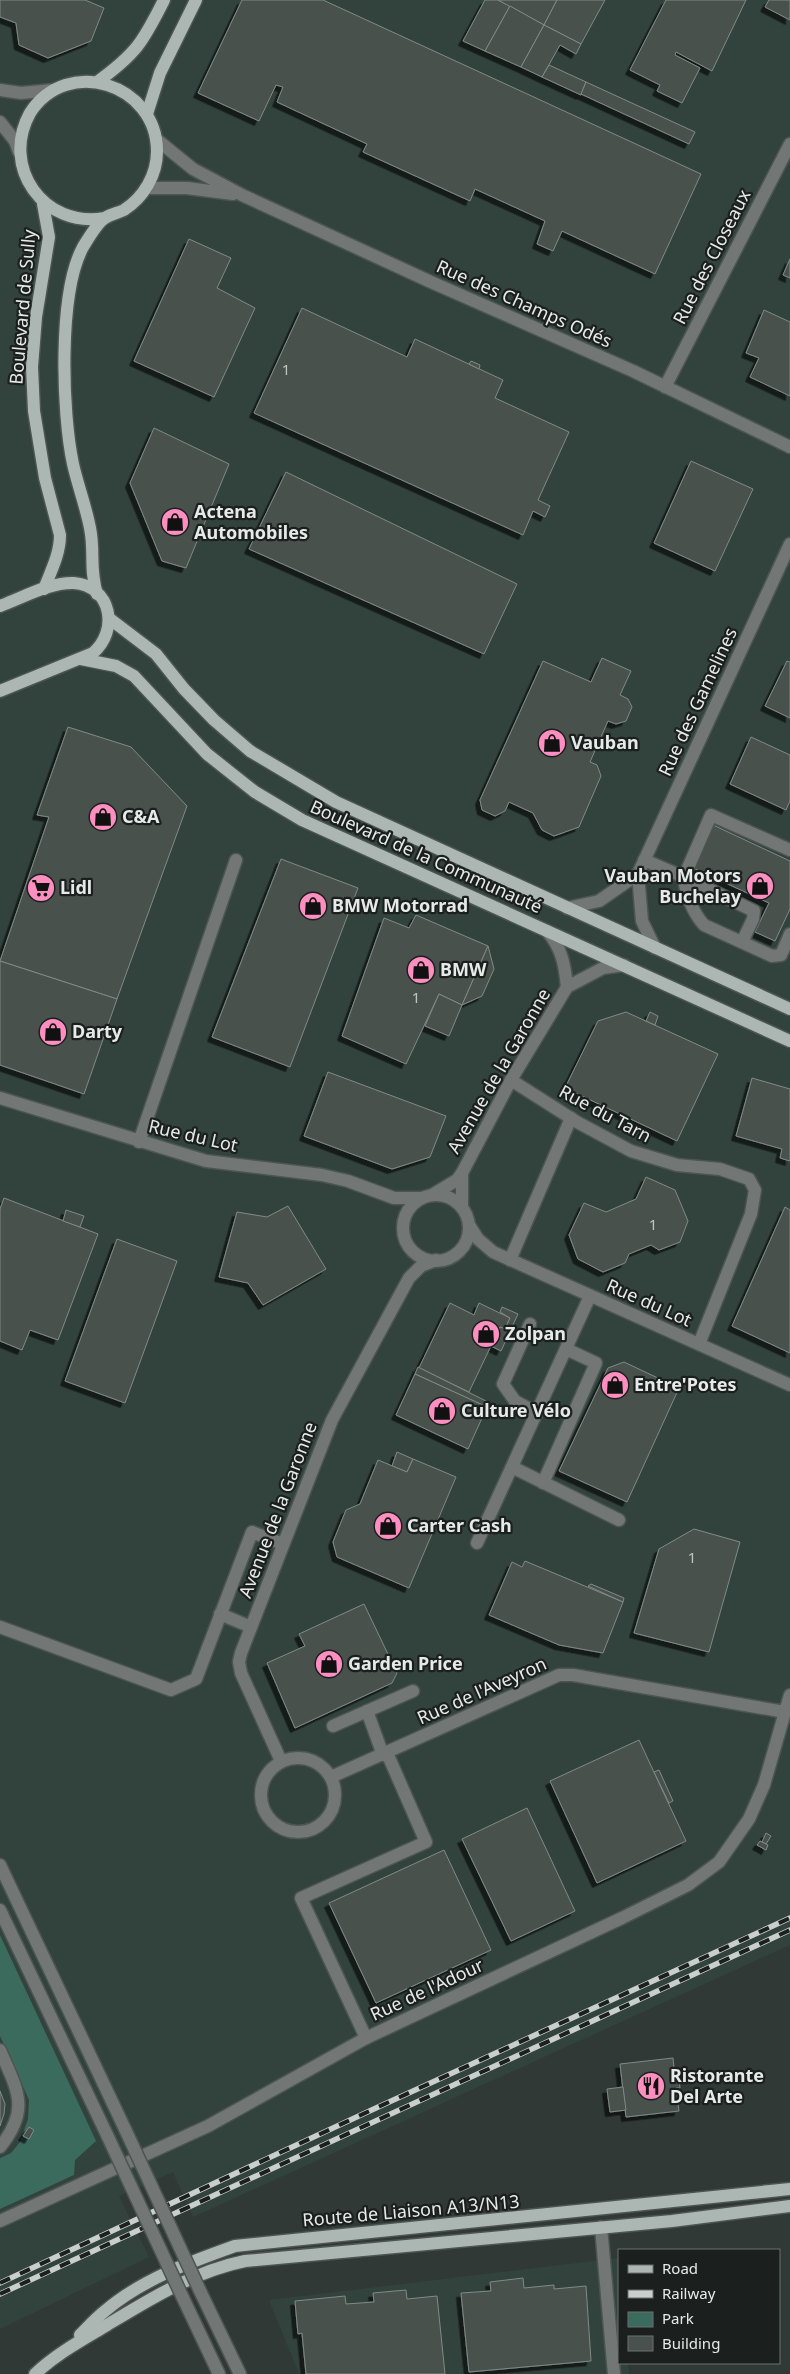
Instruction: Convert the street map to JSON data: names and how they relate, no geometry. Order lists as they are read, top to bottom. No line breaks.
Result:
{"streets":{"main road":["Boulevard de Sully","Boulevard de la Communauté","Route de Liaison A13/N13"],"street":["Rue des Closeaux","Rue des Champs Odés","Rue des Gamelines","Avenue de la Garonne","Rue du Tarn","Rue du Lot","Rue de l'Aveyron","Rue de l'Adour"]},"crossings":[["Rue des Closeaux","Rue des Champs Odés"],["Rue des Champs Odés","Boulevard de Sully"],["Rue des Gamelines","Boulevard de la Communauté"],["Avenue de la Garonne","Rue du Tarn"],["Avenue de la Garonne","Rue de l'Aveyron"],["Rue du Tarn","Rue du Lot"],["Rue de l'Aveyron","Rue de l'Adour"]],"places":{"shop":["Actena Automobiles","Vauban","C&A","Vauban Motors Buchelay","BMW Motorrad","BMW","Darty","Zolpan","Entre'Potes","Culture Vélo","Carter Cash","Garden Price"],"supermarket":["Lidl"],"restaurant":["Ristorante Del Arte"]},"house_numbers":["1","1","1","1"],"legend":["Road","Railway","Park","Building"]}
